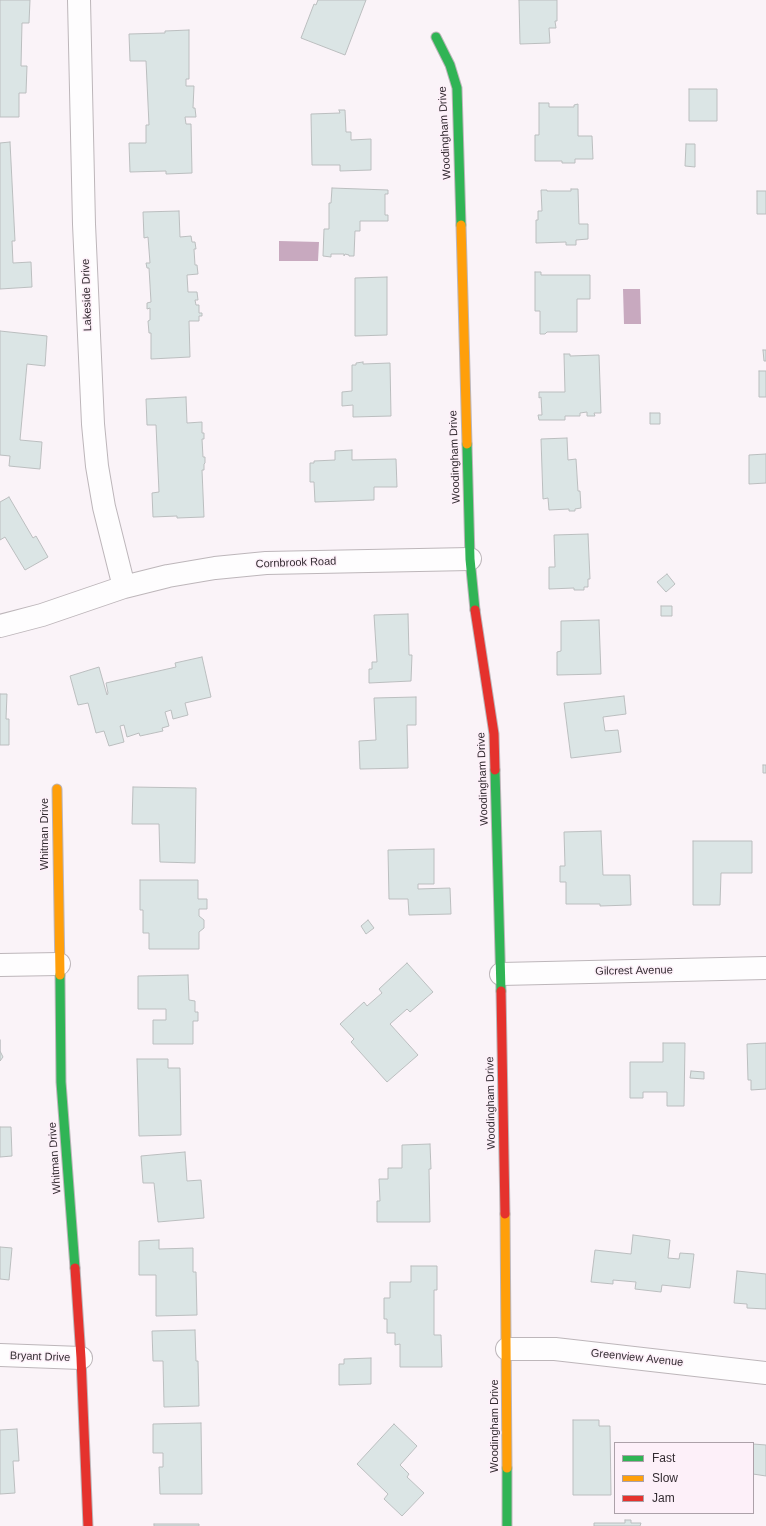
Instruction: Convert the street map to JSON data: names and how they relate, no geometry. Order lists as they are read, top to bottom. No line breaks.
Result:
{"streets":{"street":["Woodingham Drive","Lakeside Drive","Cornbrook Road","Whitman Drive","Gilcrest Avenue","Bryant Drive","Greenview Avenue"]},"crossings":[["Woodingham Drive","Cornbrook Road"],["Woodingham Drive","Gilcrest Avenue"],["Woodingham Drive","Greenview Avenue"],["Lakeside Drive","Cornbrook Road"],["Whitman Drive","Bryant Drive"]],"legend":["Fast","Slow","Jam"]}
